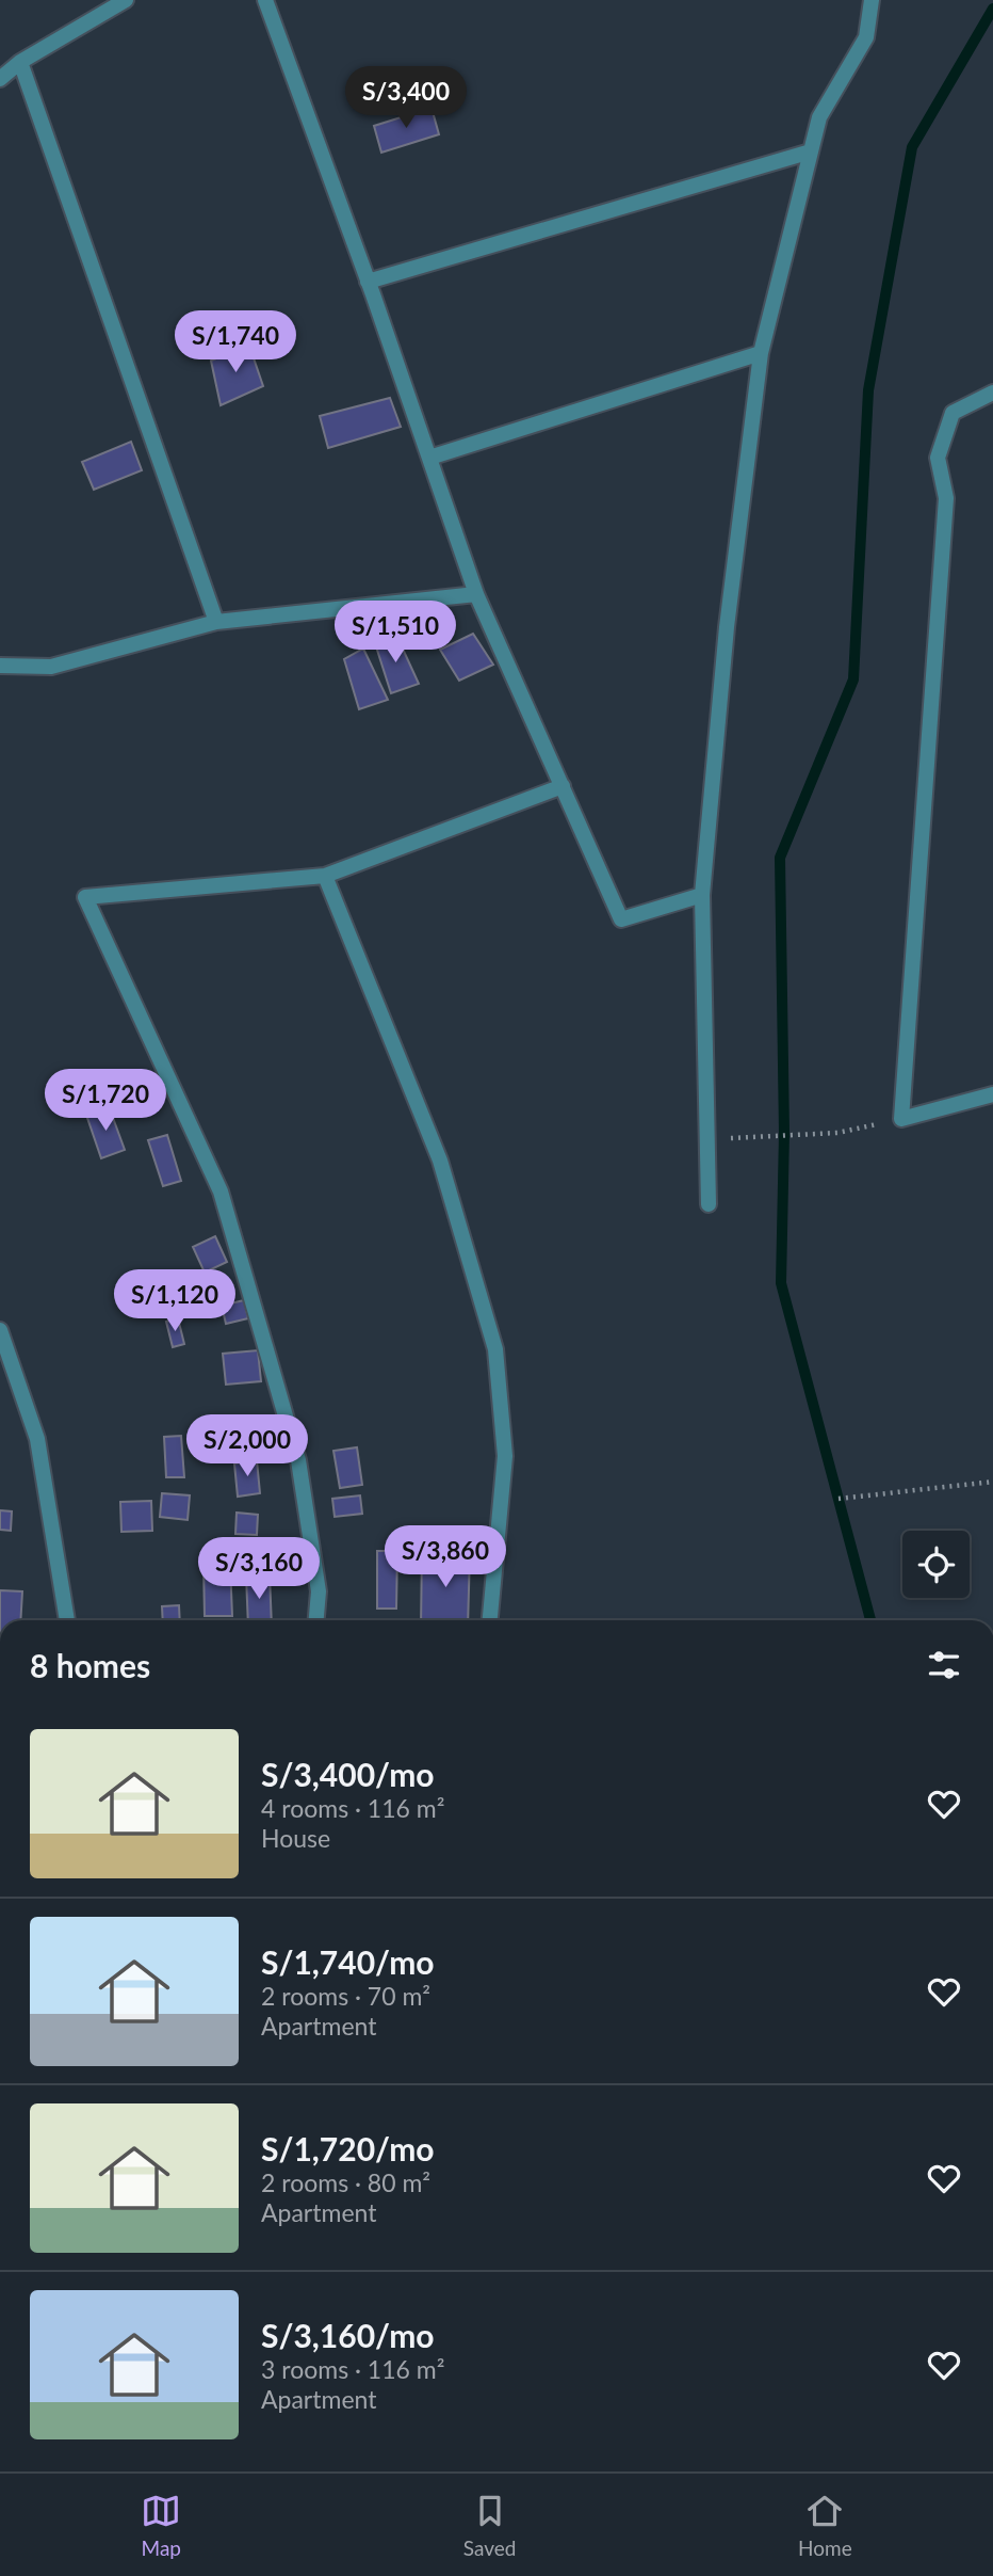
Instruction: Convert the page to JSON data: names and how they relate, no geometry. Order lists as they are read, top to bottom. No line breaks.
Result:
{"page":{"price":["S/3,400","S/1,740","S/1,510","S/1,720","S/1,120","S/2,000","S/3,860","S/3,160"],"heading":"8 homes","list":[{"name":"S/3,400/mo","note":"4 rooms · 116 m² · House"},{"name":"S/1,740/mo","note":"2 rooms · 70 m² · Apartment"},{"name":"S/1,720/mo","note":"2 rooms · 80 m² · Apartment"},{"name":"S/3,160/mo","note":"3 rooms · 116 m² · Apartment"}],"tabs":["Map","Saved","Home"]}}
